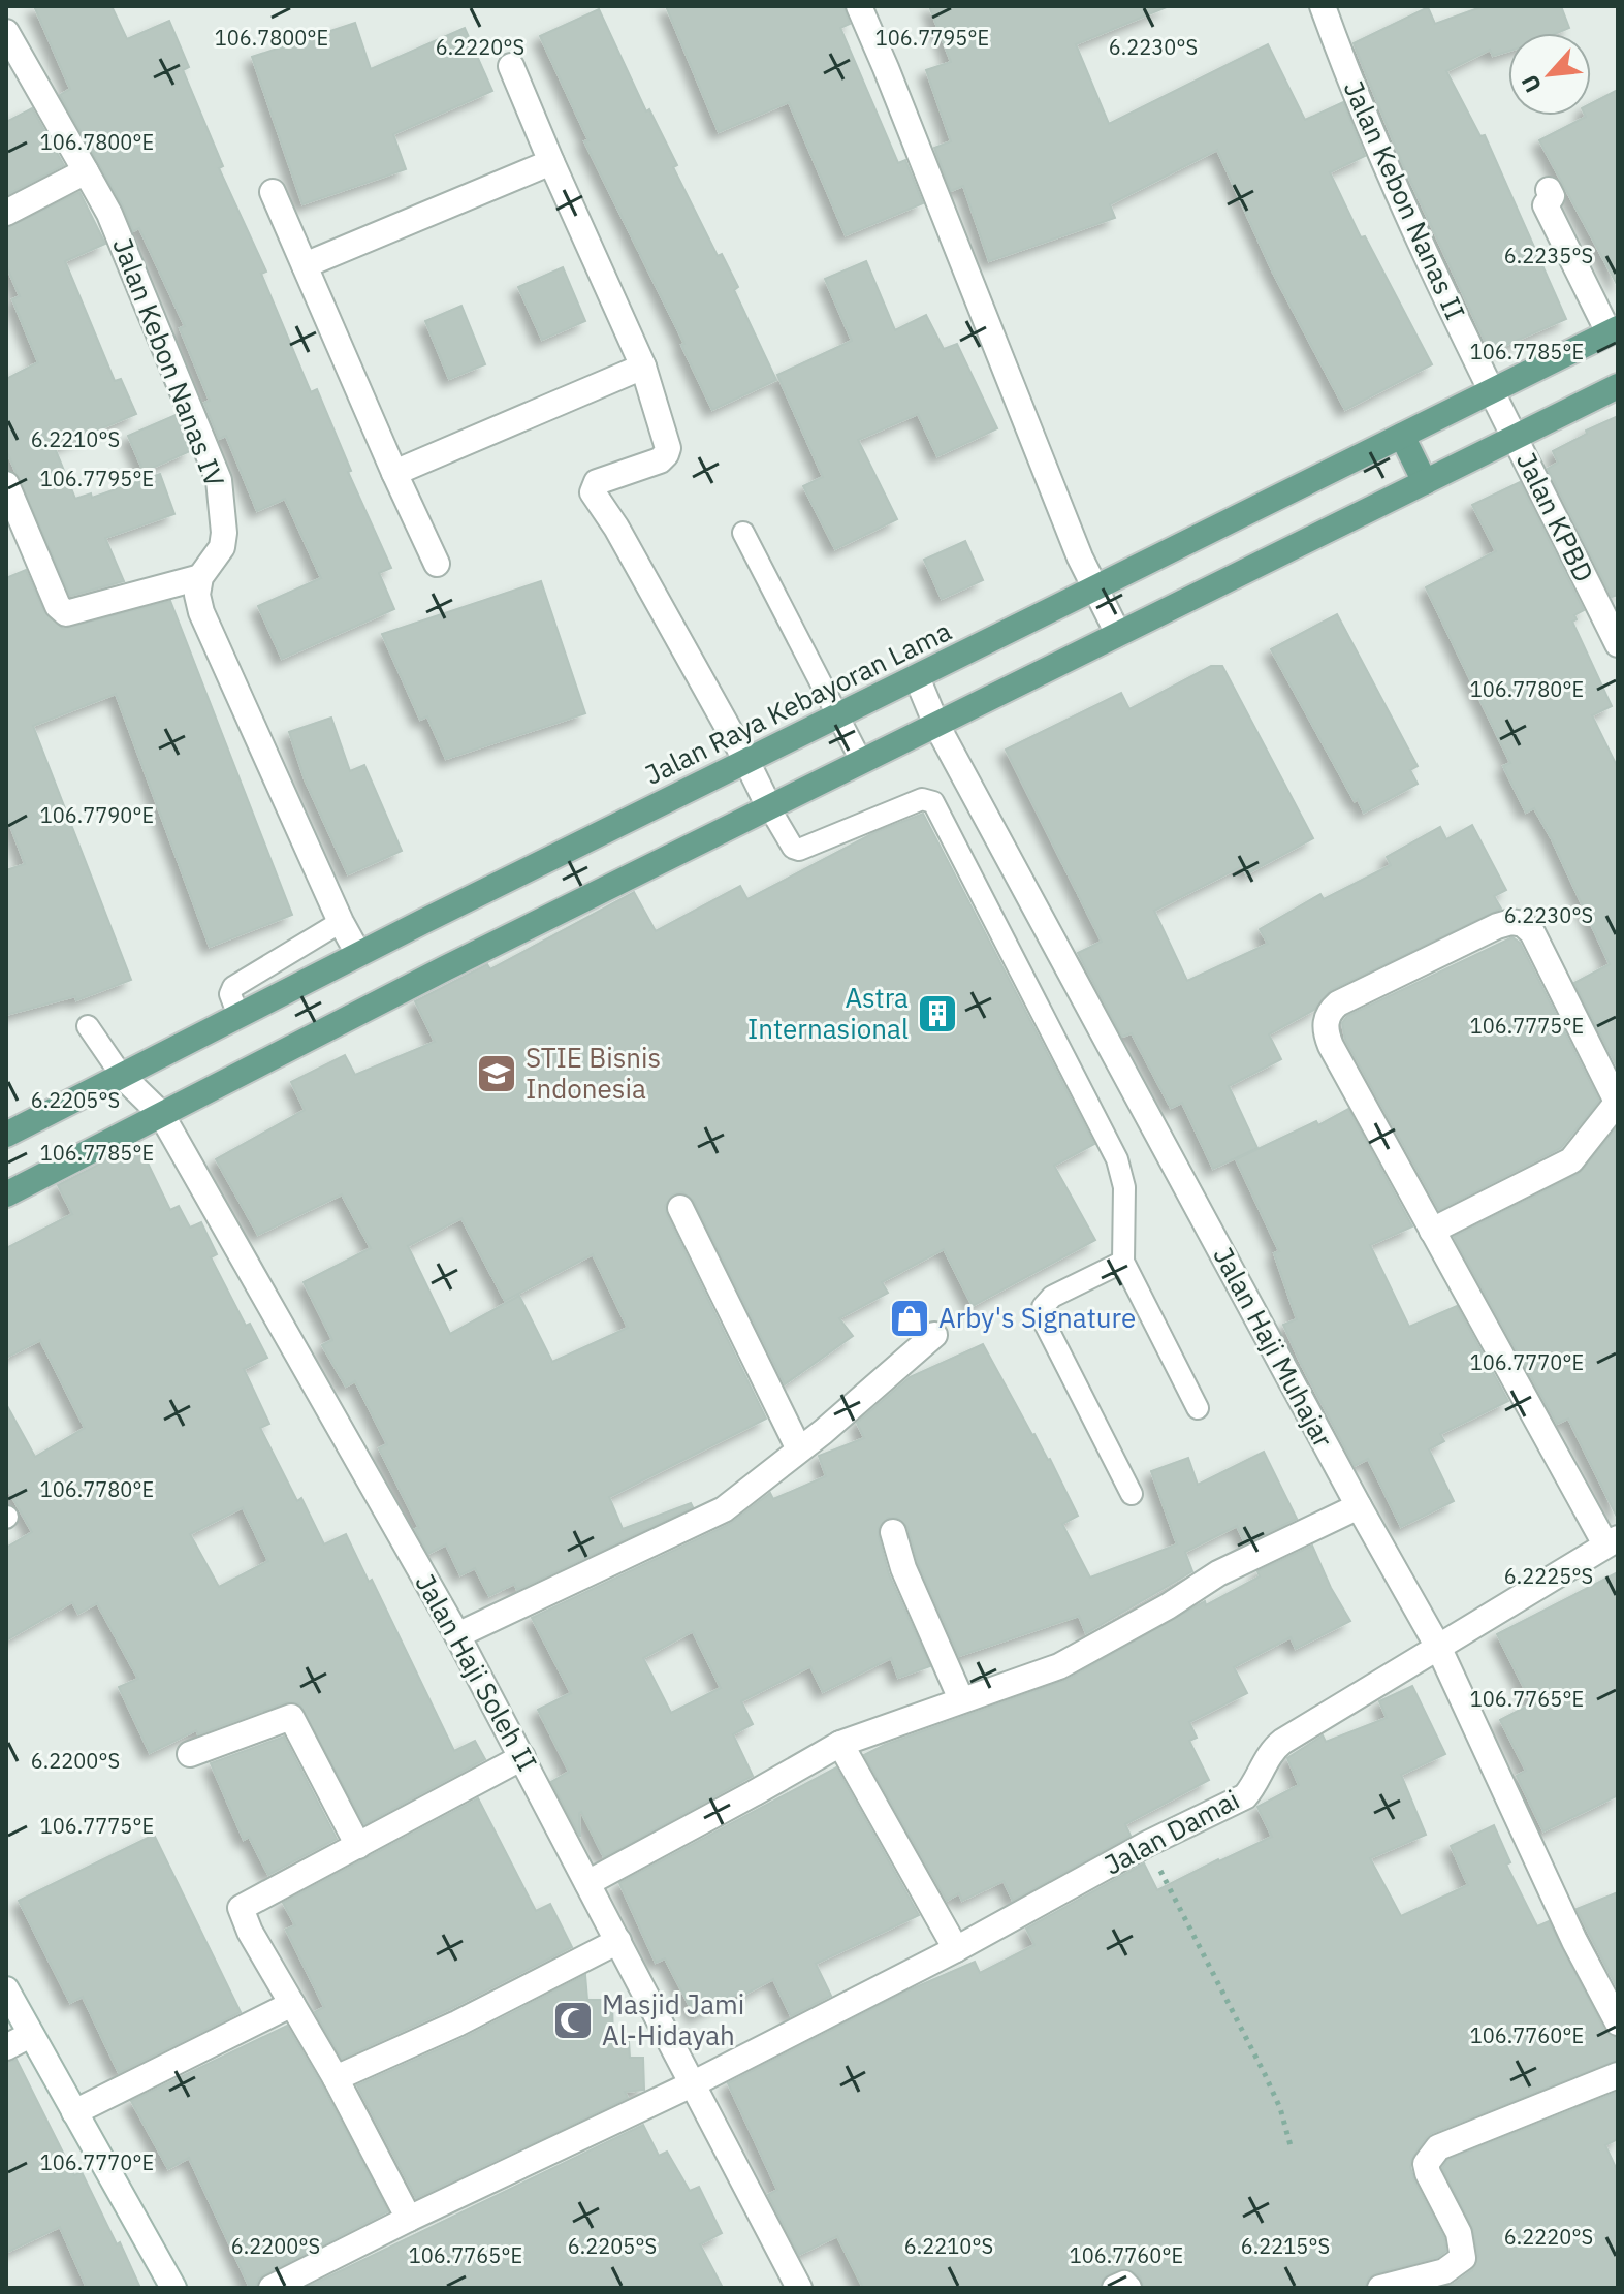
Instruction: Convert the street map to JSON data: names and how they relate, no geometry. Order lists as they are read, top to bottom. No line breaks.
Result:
{"streets":{"main road":["Jalan Raya Kebayoran Lama"],"street":["Jalan Kebon Nanas II","Jalan Kebon Nanas IV","Jalan KPBD","Jalan Haji Muhajar","Jalan Haji Soleh II","Jalan Damai"]},"crossings":[["Jalan Kebon Nanas II","Jalan KPBD"],["Jalan Kebon Nanas II","Jalan Raya Kebayoran Lama"],["Jalan KPBD","Jalan Raya Kebayoran Lama"],["Jalan Raya Kebayoran Lama","Jalan Haji Muhajar"],["Jalan Raya Kebayoran Lama","Jalan Haji Soleh II"],["Jalan Haji Muhajar","Jalan Damai"],["Jalan Haji Soleh II","Jalan Damai"]],"places":{"building":["Astra Internasional"],"school or university":["STIE Bisnis Indonesia"],"shop":["Arby's Signature"],"mosque":["Masjid Jami Al-Hidayah"]},"north":"bottom left","coordinates":["106.7800°E","106.7795°E","6.2220°S","6.2230°S","6.2235°S","106.7785°E","6.2210°S","106.7780°E","106.7790°E","106.7775°E","6.2205°S","106.7770°E","6.2225°S","106.7765°E","6.2200°S","106.7760°E","6.2215°S"]}
